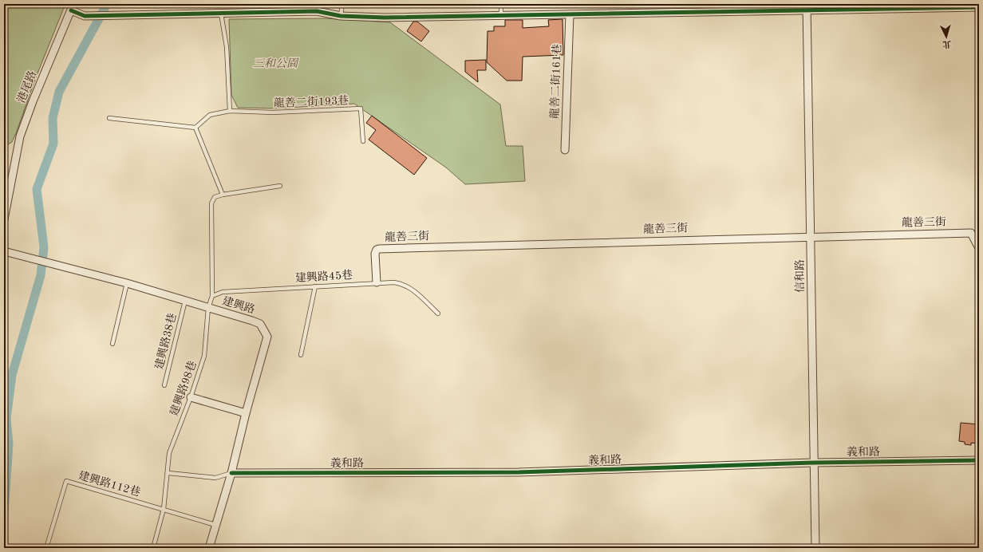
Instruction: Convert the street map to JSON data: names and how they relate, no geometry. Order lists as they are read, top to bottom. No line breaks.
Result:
{"streets":{"street":["龍善二街161巷","港尾路","龍善三街","信和路","建興路","義和路"],"lane":["龍善二街193巷","建興路45巷","建興路38巷","建興路98巷","建興路112巷"]},"crossings":[["龍善三街","信和路"],["龍善三街","建興路45巷"],["信和路","義和路"],["建興路","建興路38巷"],["建興路","建興路98巷"],["建興路","義和路"],["建興路","建興路112巷"],["建興路98巷","建興路112巷"]],"parks":["三和公園"],"north":"bottom"}
